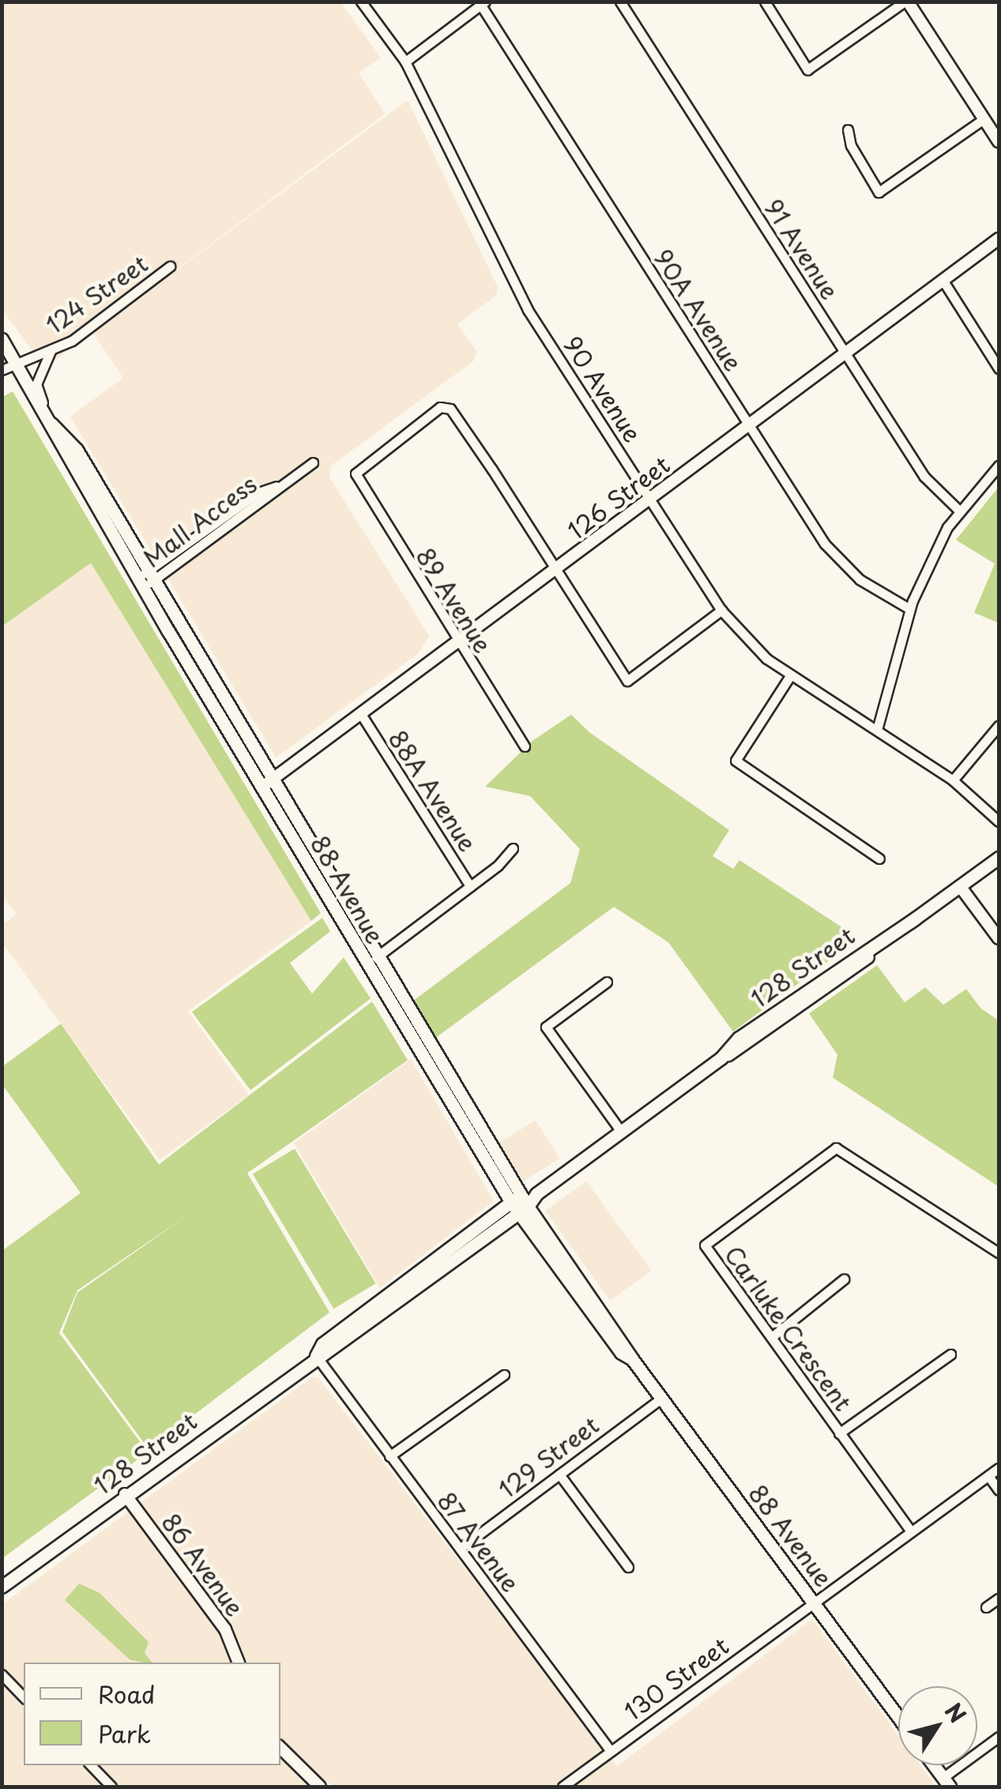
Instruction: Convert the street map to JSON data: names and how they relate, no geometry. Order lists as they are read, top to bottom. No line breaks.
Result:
{"streets":{"main road":["88 Avenue","128 Street"],"street":["91 Avenue","124 Street","90A Avenue","90 Avenue","126 Street","Mall Access","89 Avenue","88A Avenue","Carluke Crescent","129 Street","87 Avenue","86 Avenue","130 Street"]},"crossings":[["91 Avenue","126 Street"],["124 Street","88 Avenue"],["90A Avenue","126 Street"],["90 Avenue","126 Street"],["126 Street","89 Avenue"],["126 Street","88A Avenue"],["126 Street","88 Avenue"],["Mall Access","88 Avenue"],["88 Avenue","128 Street"],["88 Avenue","129 Street"],["88 Avenue","130 Street"],["128 Street","87 Avenue"],["128 Street","86 Avenue"],["Carluke Crescent","130 Street"],["129 Street","87 Avenue"],["87 Avenue","130 Street"]],"legend":["Road","Park"],"north":"top right"}
